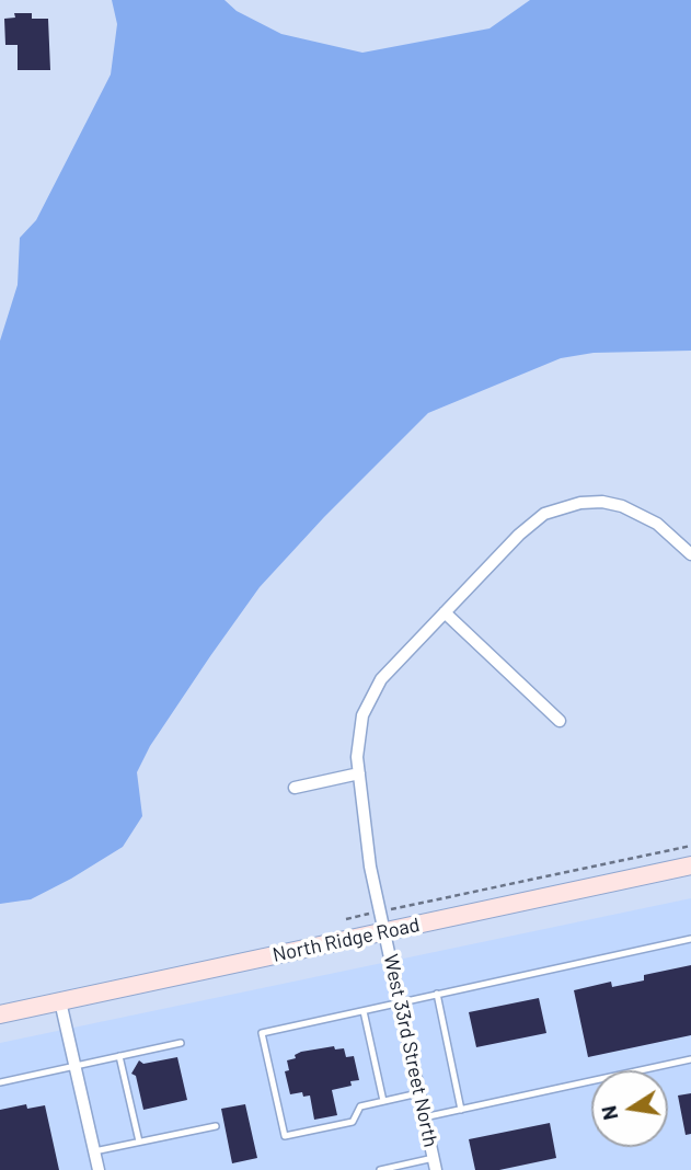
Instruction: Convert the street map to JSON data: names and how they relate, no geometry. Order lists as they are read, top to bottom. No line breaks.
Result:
{"streets":{"main road":["North Ridge Road"],"street":["West 33rd Street North"]},"crossings":[["North Ridge Road","West 33rd Street North"]],"north":"left"}
